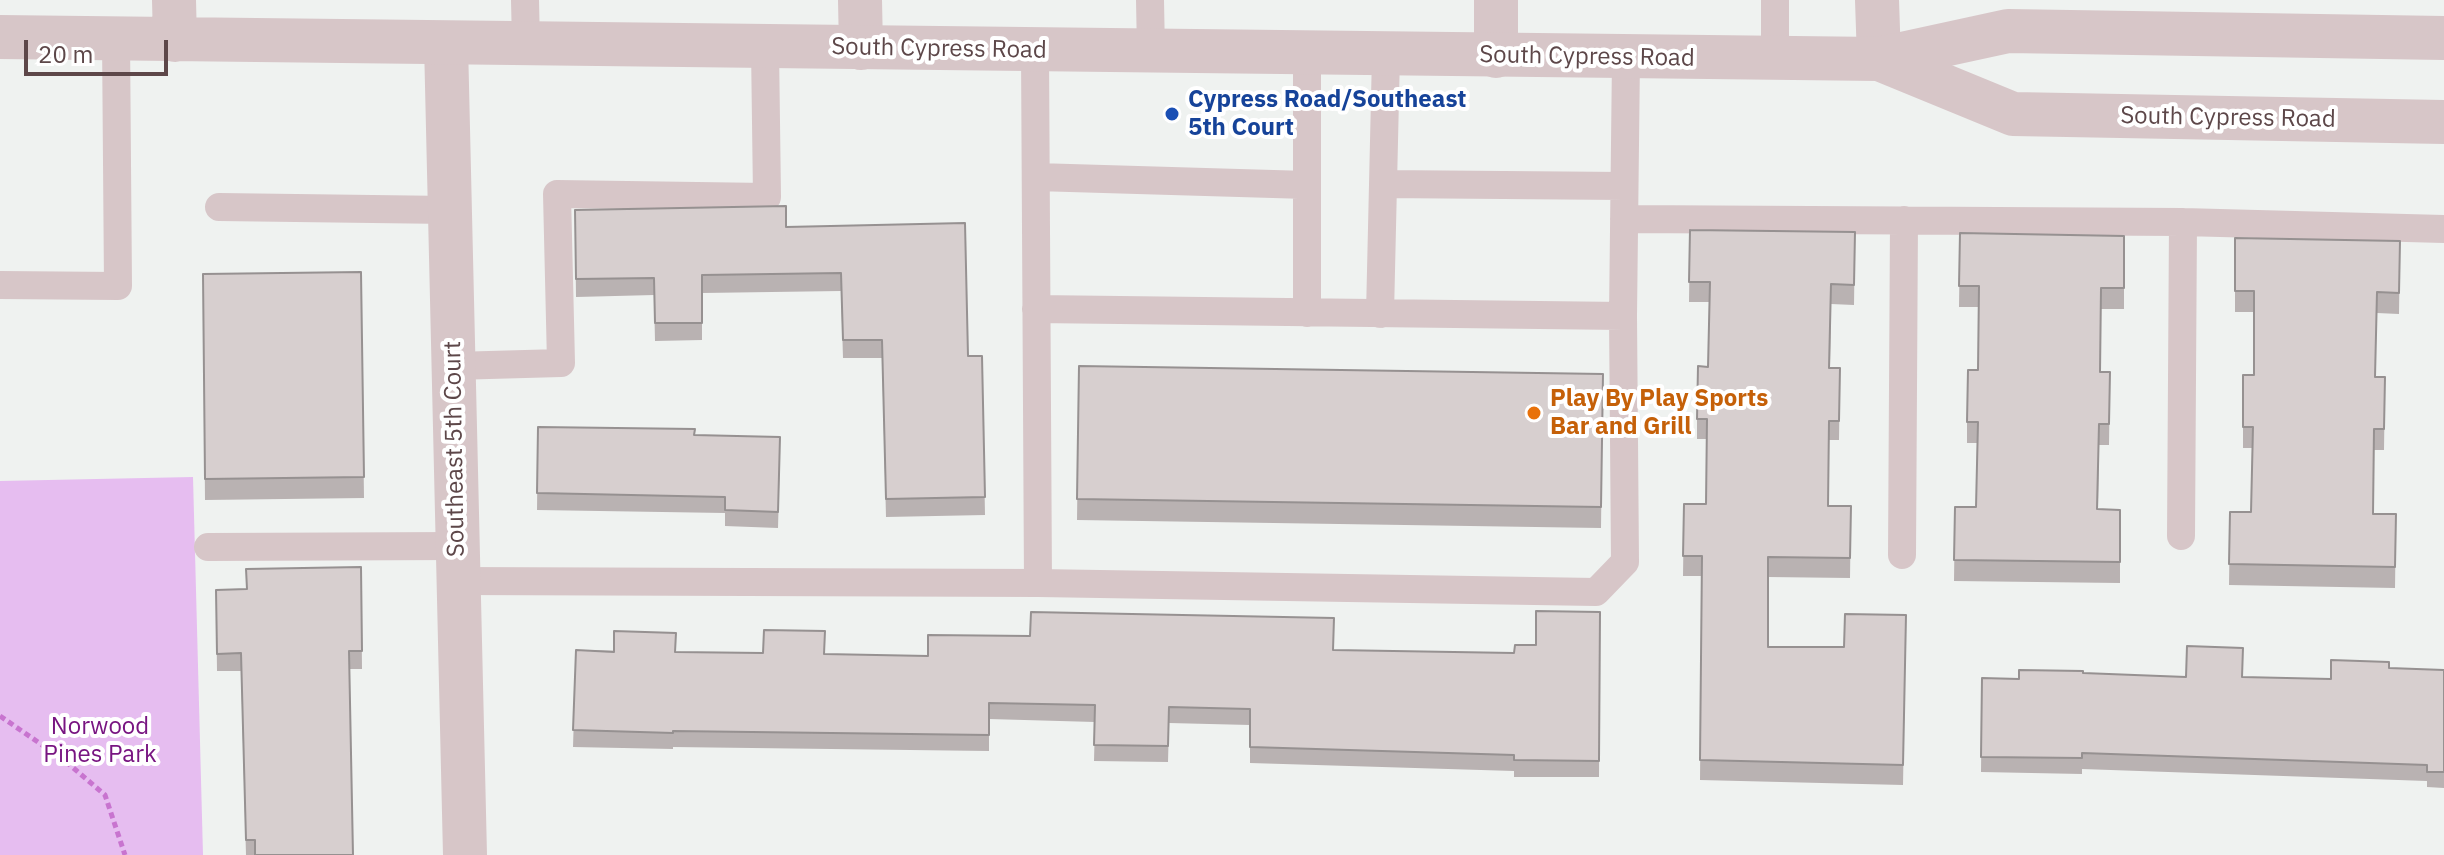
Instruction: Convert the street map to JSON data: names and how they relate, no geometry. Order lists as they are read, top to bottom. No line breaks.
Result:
{"streets":{"street":["South Cypress Road","Southeast 5th Court"]},"crossings":[["South Cypress Road","Southeast 5th Court"]],"parks":["Norwood Pines Park"],"places":["Cypress Road/Southeast 5th Court","Play By Play Sports Bar and Grill"],"scale_bar":"20 m"}
